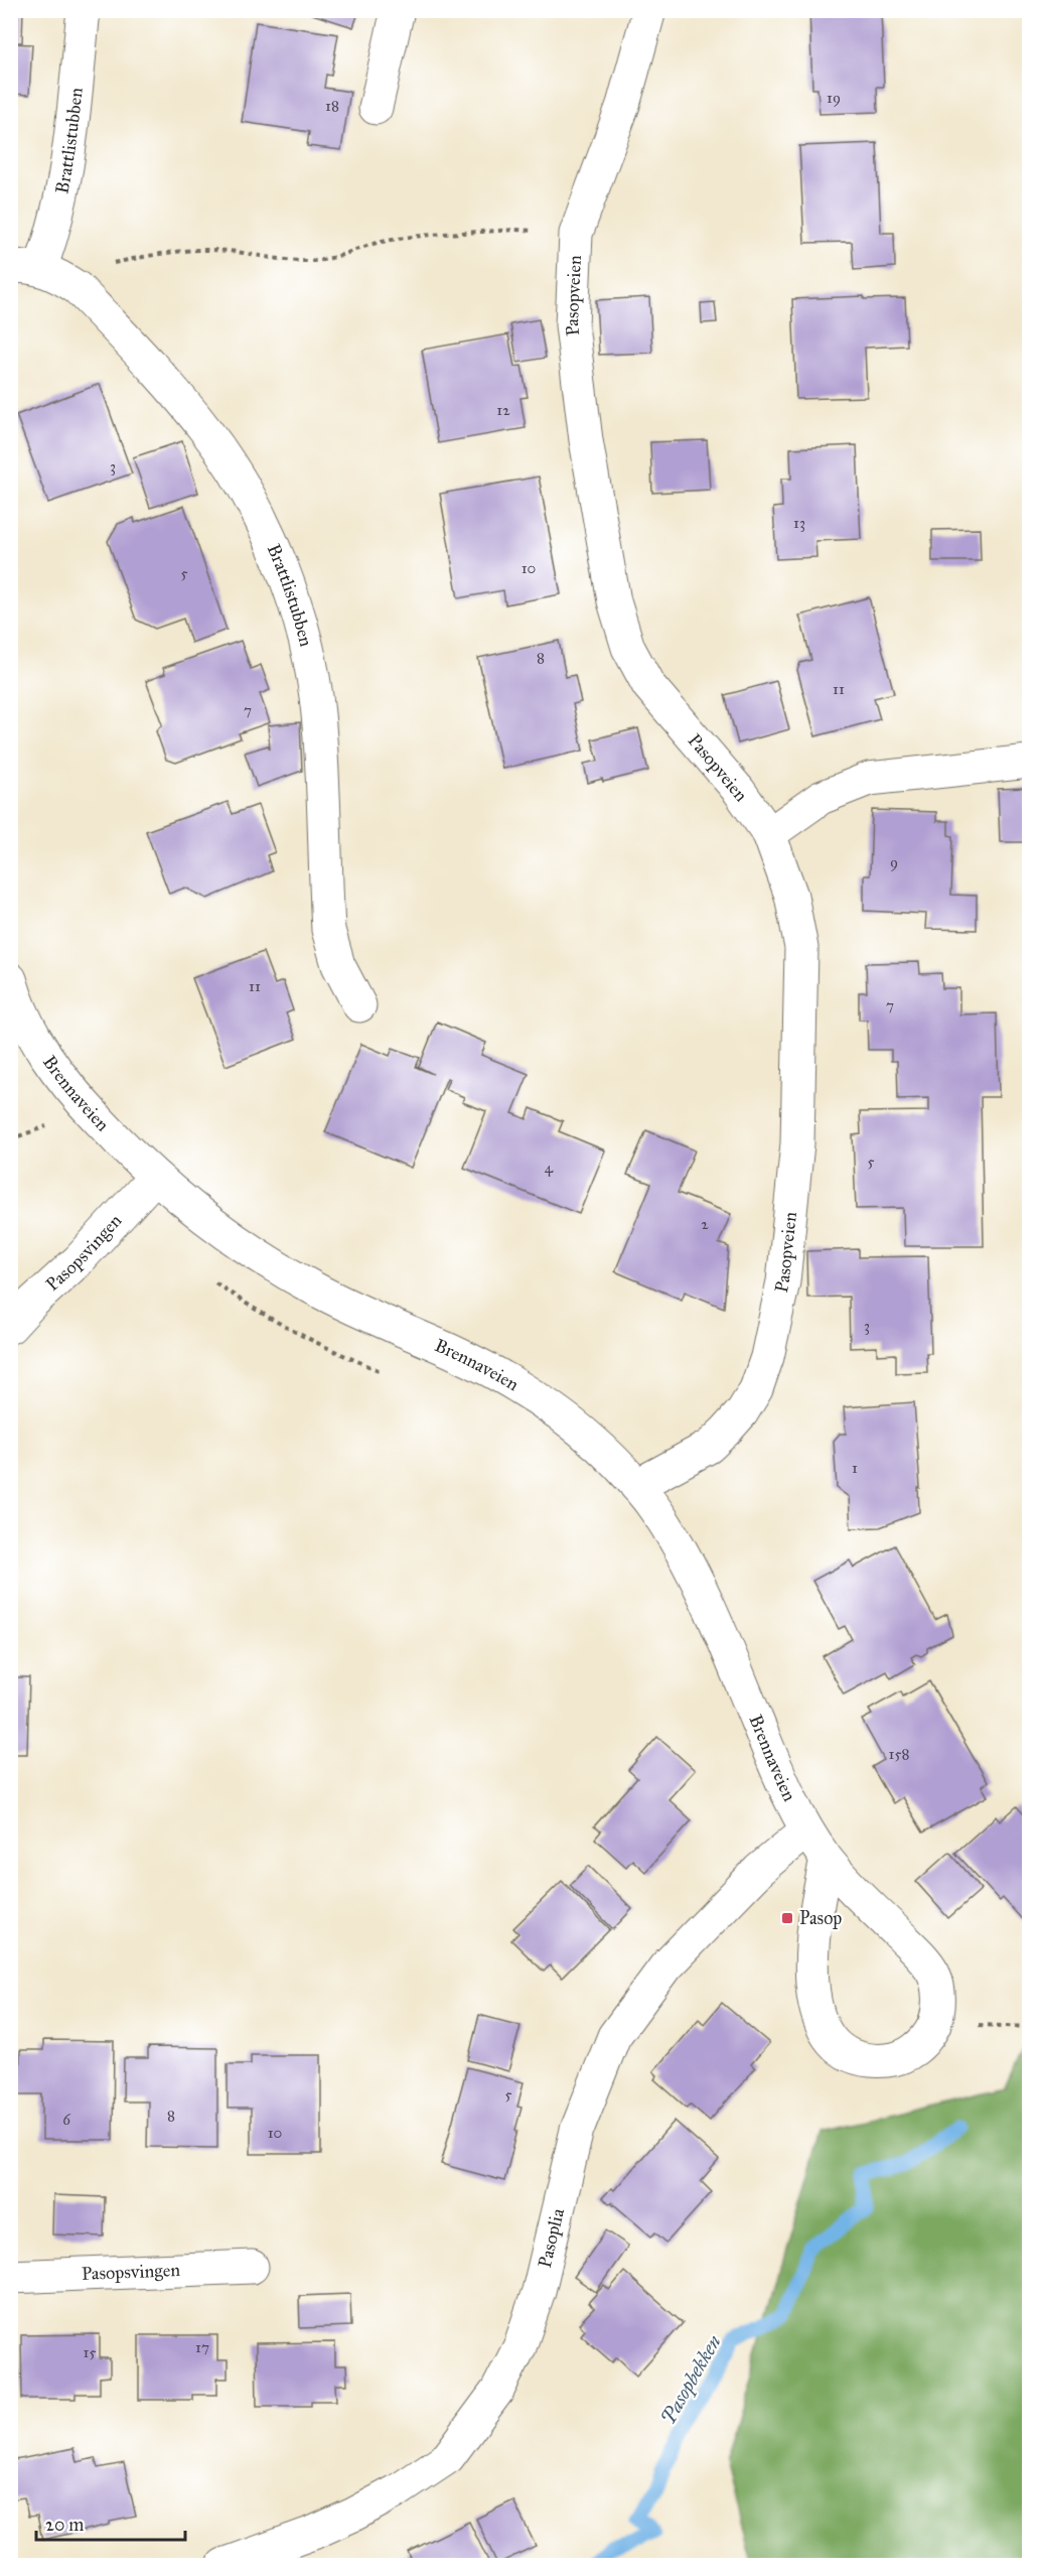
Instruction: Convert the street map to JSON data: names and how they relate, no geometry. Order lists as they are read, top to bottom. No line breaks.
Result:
{"streets":{"street":["Brattlistubben","Pasopveien","Brennaveien","Pasopsvingen","Pasoplia"]},"crossings":[["Pasopveien","Brennaveien"],["Brennaveien","Pasopsvingen"],["Brennaveien","Pasoplia"]],"water":["Pasopbekken"],"places":{"transit":["Pasop"]},"house_numbers":["19","18","12","3","13","10","5","8","11","7","9","11","7","5","4","2","3","1","158","5","8","6","10","17","15"],"scale_bar":"20 m"}
